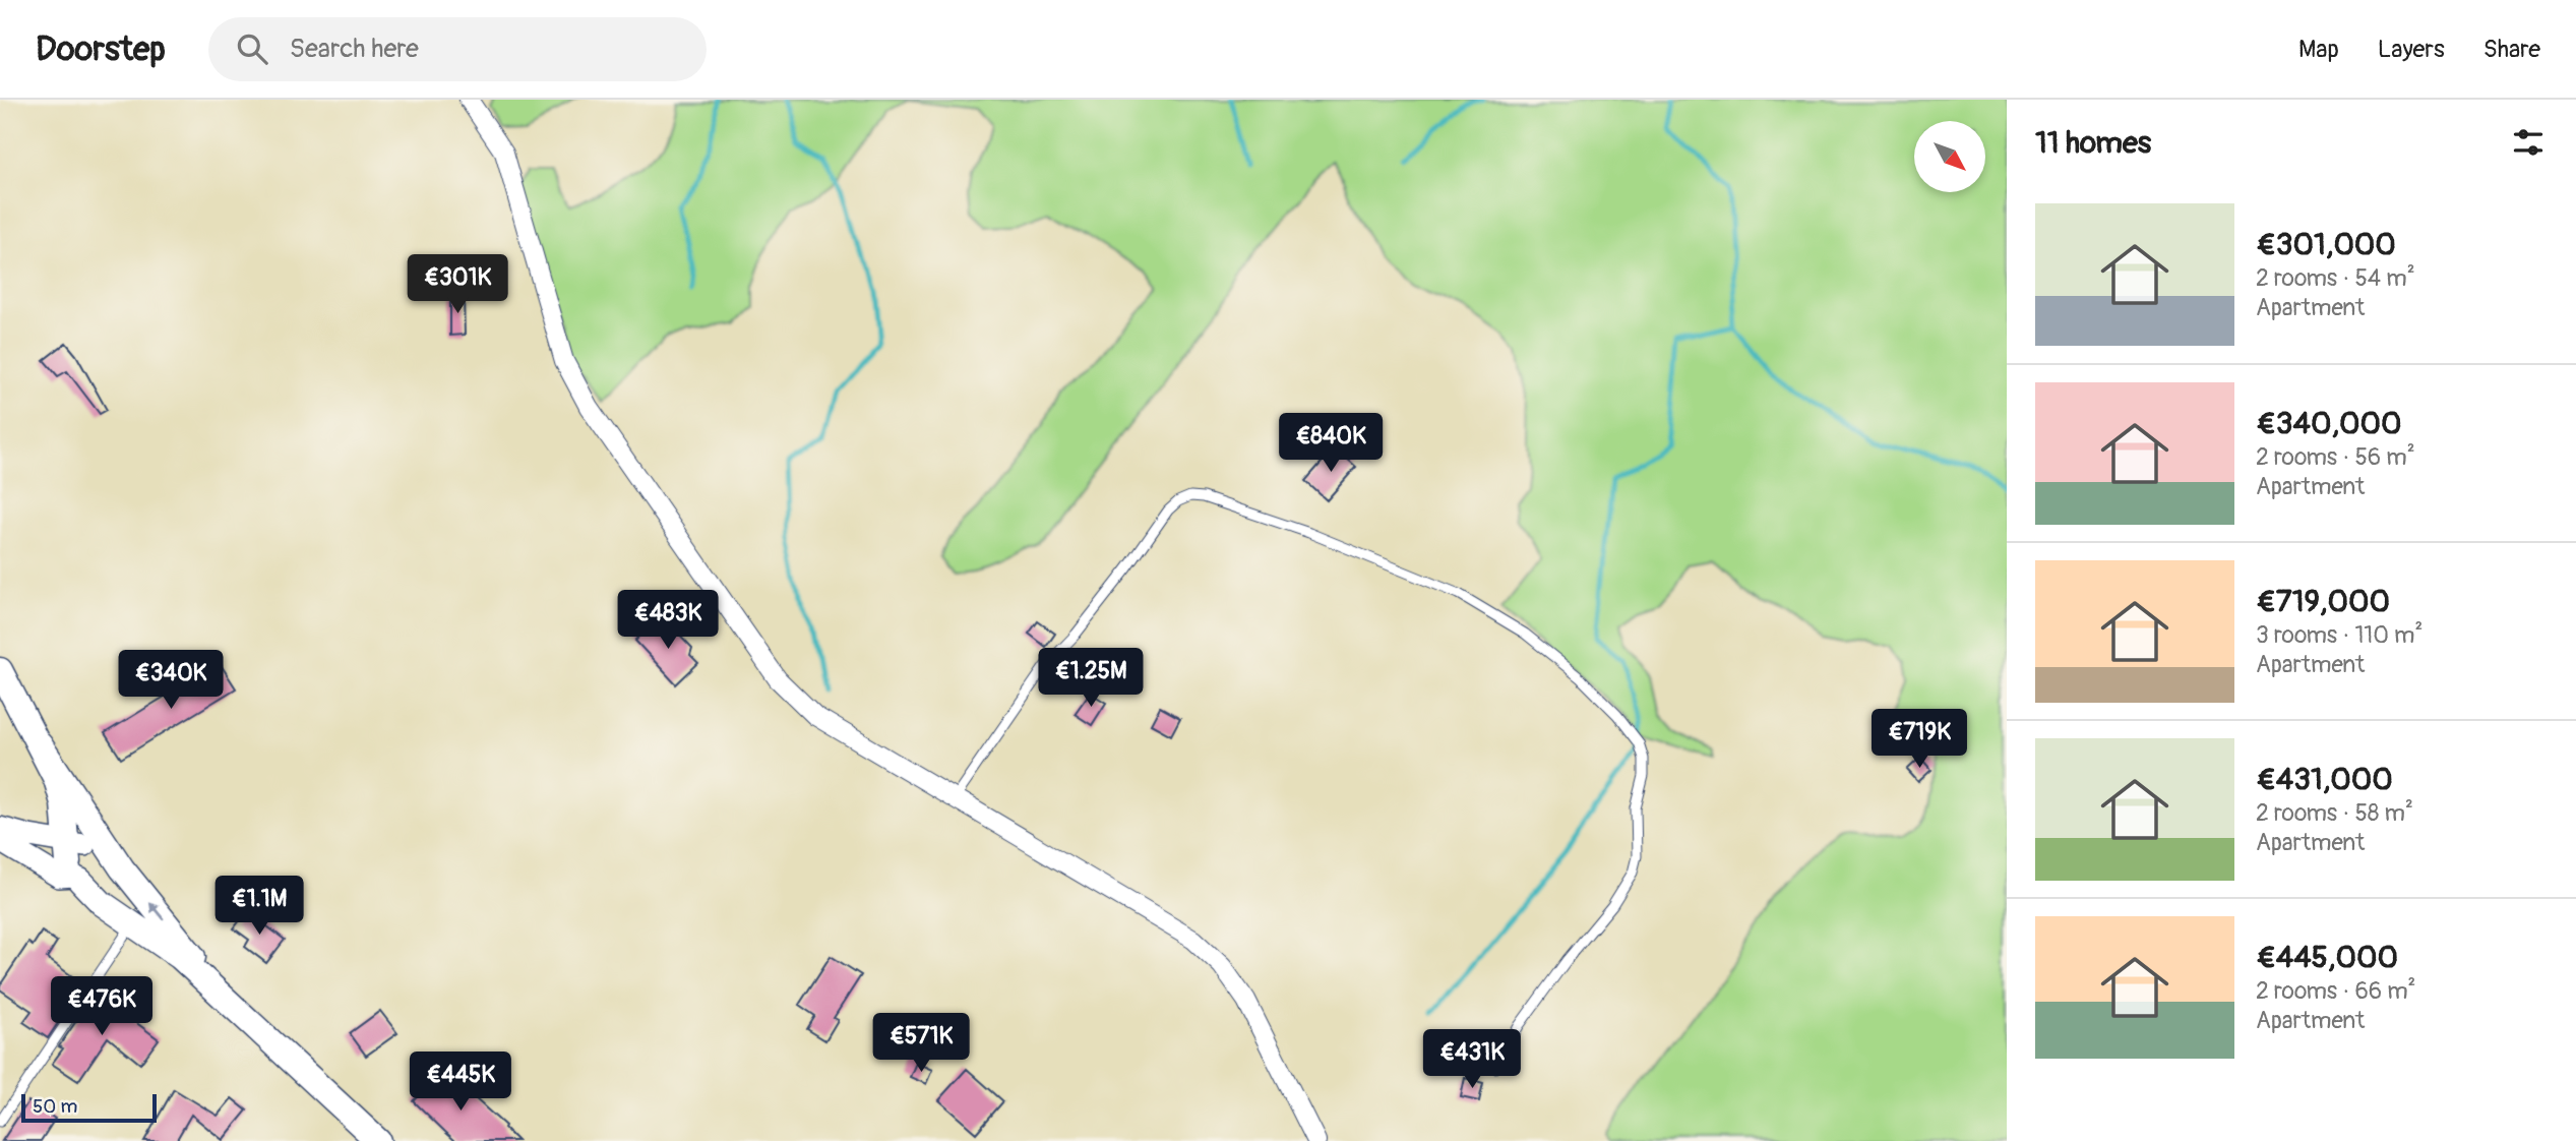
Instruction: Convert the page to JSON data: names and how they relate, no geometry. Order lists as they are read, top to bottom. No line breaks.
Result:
{"scale_bar":"50 m","north":"bottom right","page":{"header":"Doorstep","search":"Search here","nav":["Map","Layers","Share"],"heading":"11 homes","list":[{"name":"€301,000","note":"2 rooms · 54 m² · Apartment"},{"name":"€340,000","note":"2 rooms · 56 m² · Apartment"},{"name":"€719,000","note":"3 rooms · 110 m² · Apartment"},{"name":"€431,000","note":"2 rooms · 58 m² · Apartment"},{"name":"€445,000","note":"2 rooms · 66 m² · Apartment"}],"price":["€301K","€840K","€483K","€1.25M","€340K","€719K","€1.1M","€476K","€571K","€431K","€445K"],"scale":"50 m"}}
